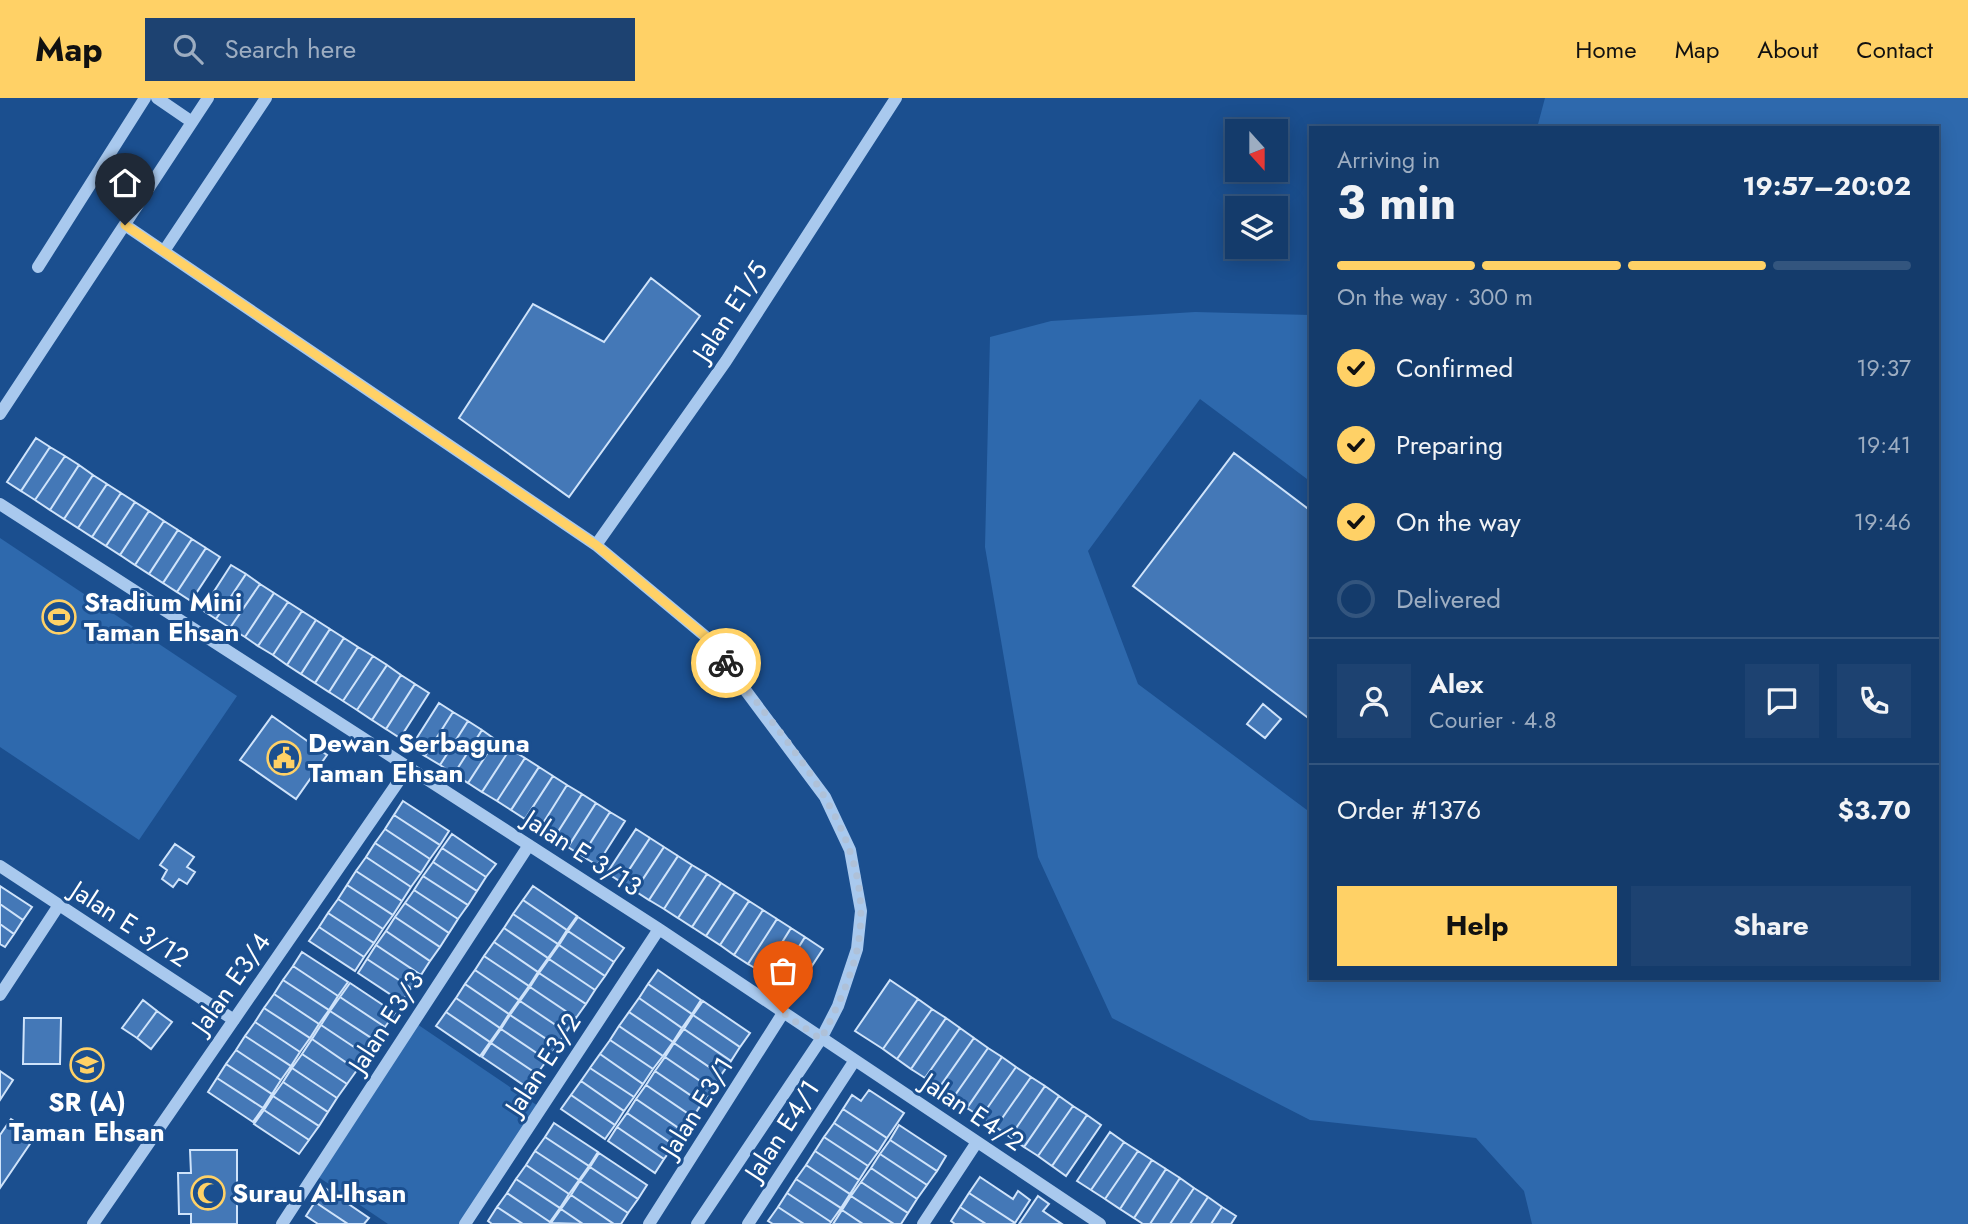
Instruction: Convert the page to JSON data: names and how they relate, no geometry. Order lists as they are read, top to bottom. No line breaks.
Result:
{"streets":{"street":["Jalan E1/5","Jalan E 3/13","Jalan E 3/12","Jalan E3/4","Jalan E3/3","Jalan E3/2","Jalan E3/1","Jalan E4/2","Jalan E4/1"]},"crossings":[["Jalan E 3/13","Jalan E3/4"],["Jalan E 3/13","Jalan E3/3"],["Jalan E 3/13","Jalan E3/2"],["Jalan E 3/13","Jalan E3/1"],["Jalan E 3/13","Jalan E4/2"],["Jalan E 3/12","Jalan E3/4"],["Jalan E4/2","Jalan E4/1"]],"places":{"sports":["Stadium Mini Taman Ehsan"],"public building":["Dewan Serbaguna Taman Ehsan"],"school or university":["SR (A) Taman Ehsan"],"mosque":["Surau Al-Ihsan"]},"north":"bottom","page":{"header":"Map","search":"Search here","nav":["Home","Map","About","Contact"],"heading":["3 min","Arriving in","19:57–20:02"],"panel":["Alex","Courier · 4.8","Order #1376","$3.70"],"bar":"On the way · 300 m","list":[["Confirmed","19:37"],["Preparing","19:41"],["On the way","19:46"],"Delivered"],"buttons":["Help","Share"]}}
